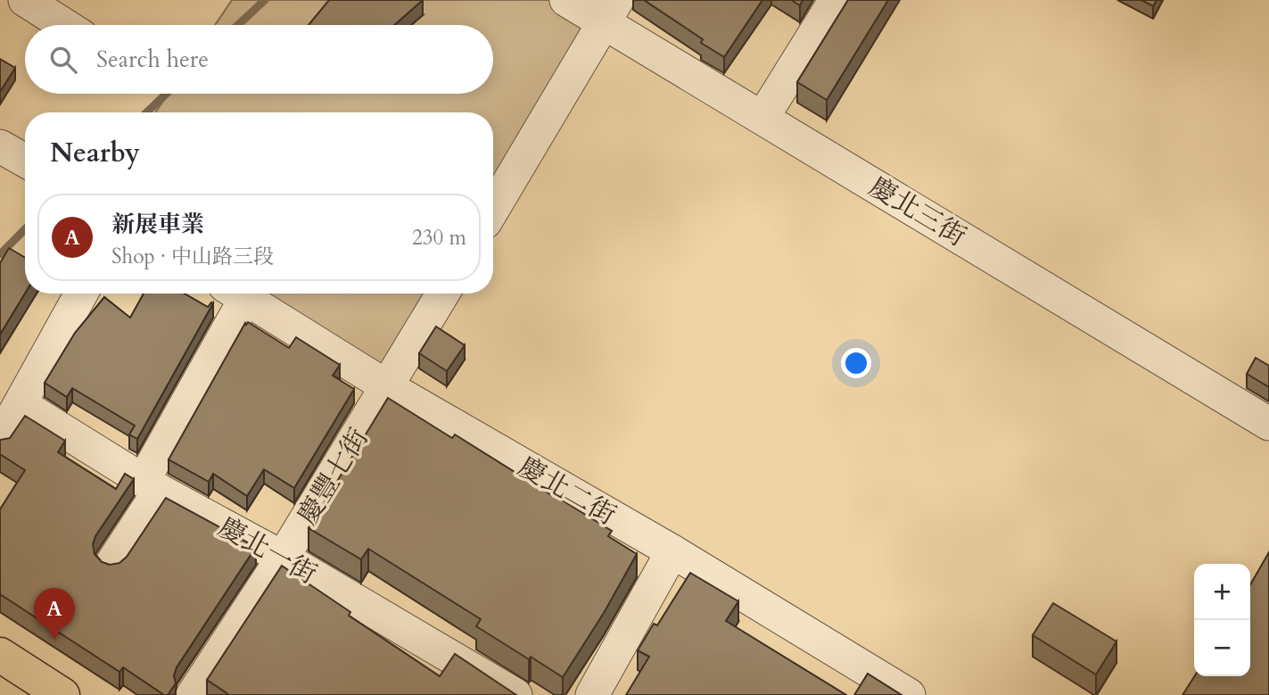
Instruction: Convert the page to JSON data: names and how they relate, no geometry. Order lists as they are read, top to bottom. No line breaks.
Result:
{"streets":{"street":["慶北三街","慶豐七街","慶北二街","慶北一街"]},"crossings":[["慶豐七街","慶北二街"],["慶豐七街","慶北一街"]],"page":{"search":"Search here","heading":"Nearby","list":[{"mark":"A","name":"新展車業","note":"Shop · 中山路三段","value":"230 m"}],"map_buttons":["+","−"],"pins":"A"}}
